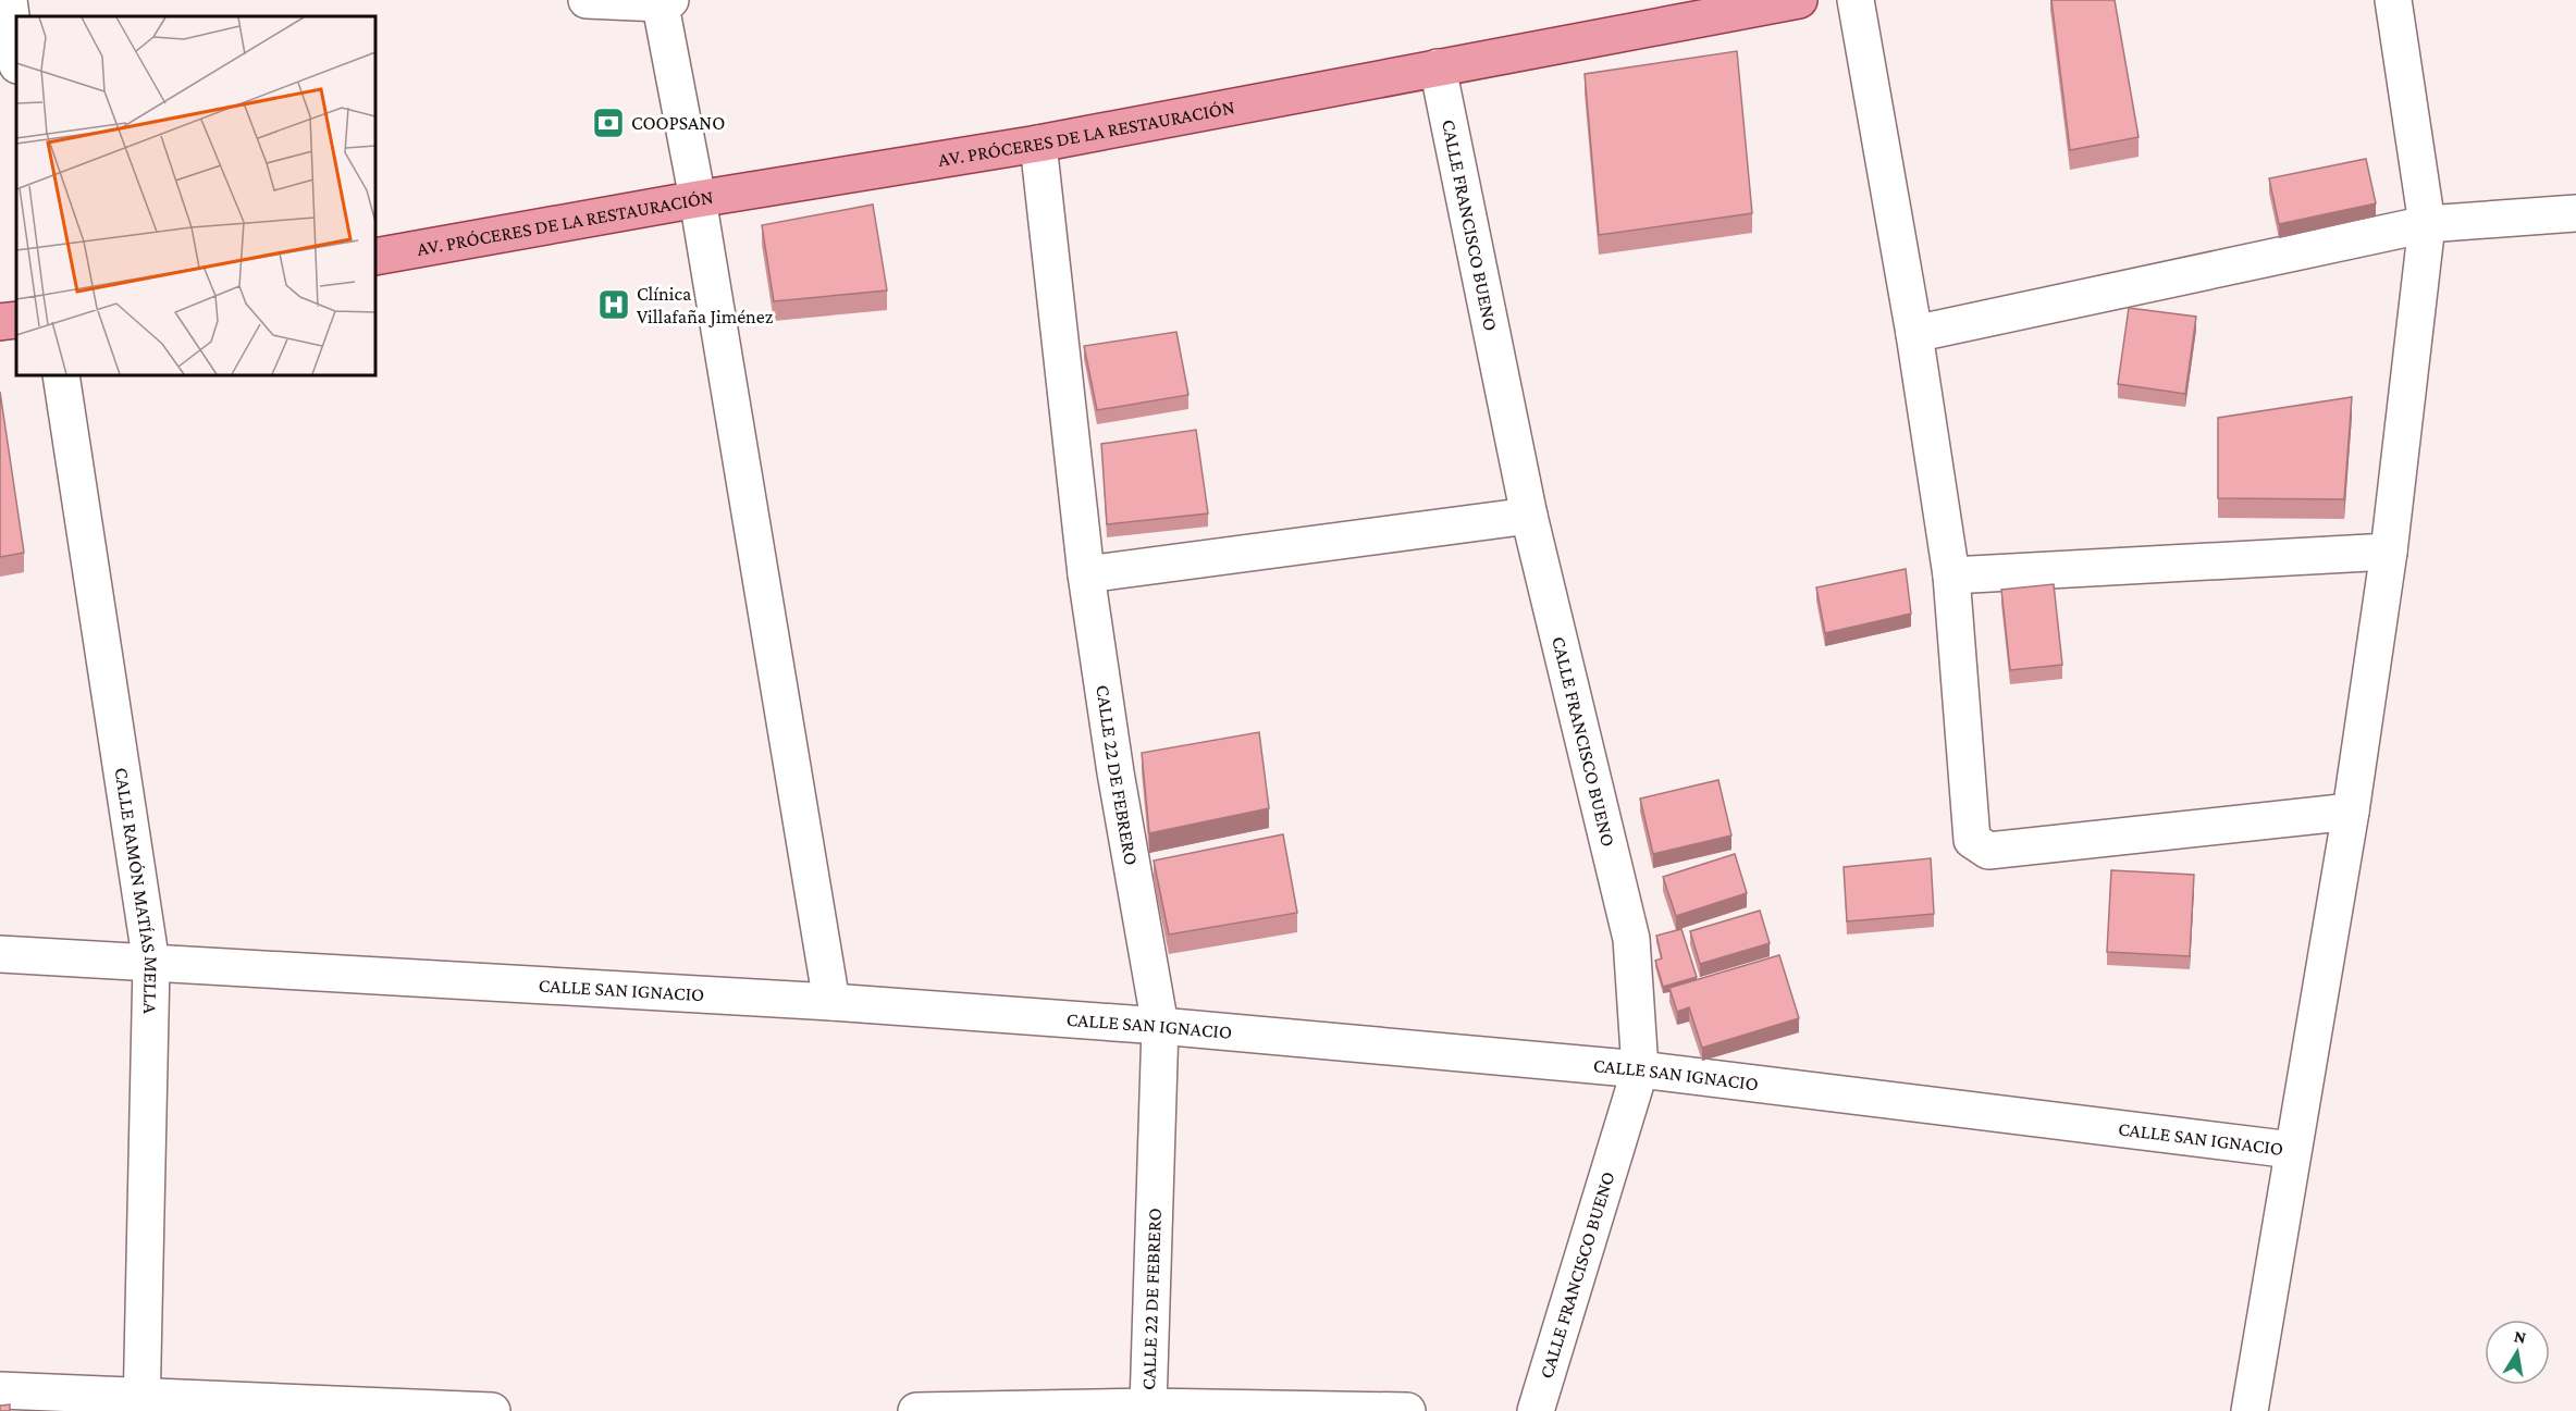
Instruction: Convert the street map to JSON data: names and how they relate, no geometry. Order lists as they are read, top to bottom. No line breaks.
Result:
{"streets":{"main road":["AV. PRÓCERES DE LA RESTAURACIÓN"],"street":["CALLE FRANCISCO BUENO","CALLE 22 DE FEBRERO","CALLE RAMÓN MATÍAS MELLA","CALLE SAN IGNACIO"]},"crossings":[["AV. PRÓCERES DE LA RESTAURACIÓN","CALLE FRANCISCO BUENO"],["AV. PRÓCERES DE LA RESTAURACIÓN","CALLE 22 DE FEBRERO"],["CALLE FRANCISCO BUENO","CALLE SAN IGNACIO"],["CALLE 22 DE FEBRERO","CALLE SAN IGNACIO"],["CALLE RAMÓN MATÍAS MELLA","CALLE SAN IGNACIO"]],"places":{"bank":["COOPSANO"],"hospital":["Clínica Villafaña Jiménez"]},"north":"top"}
